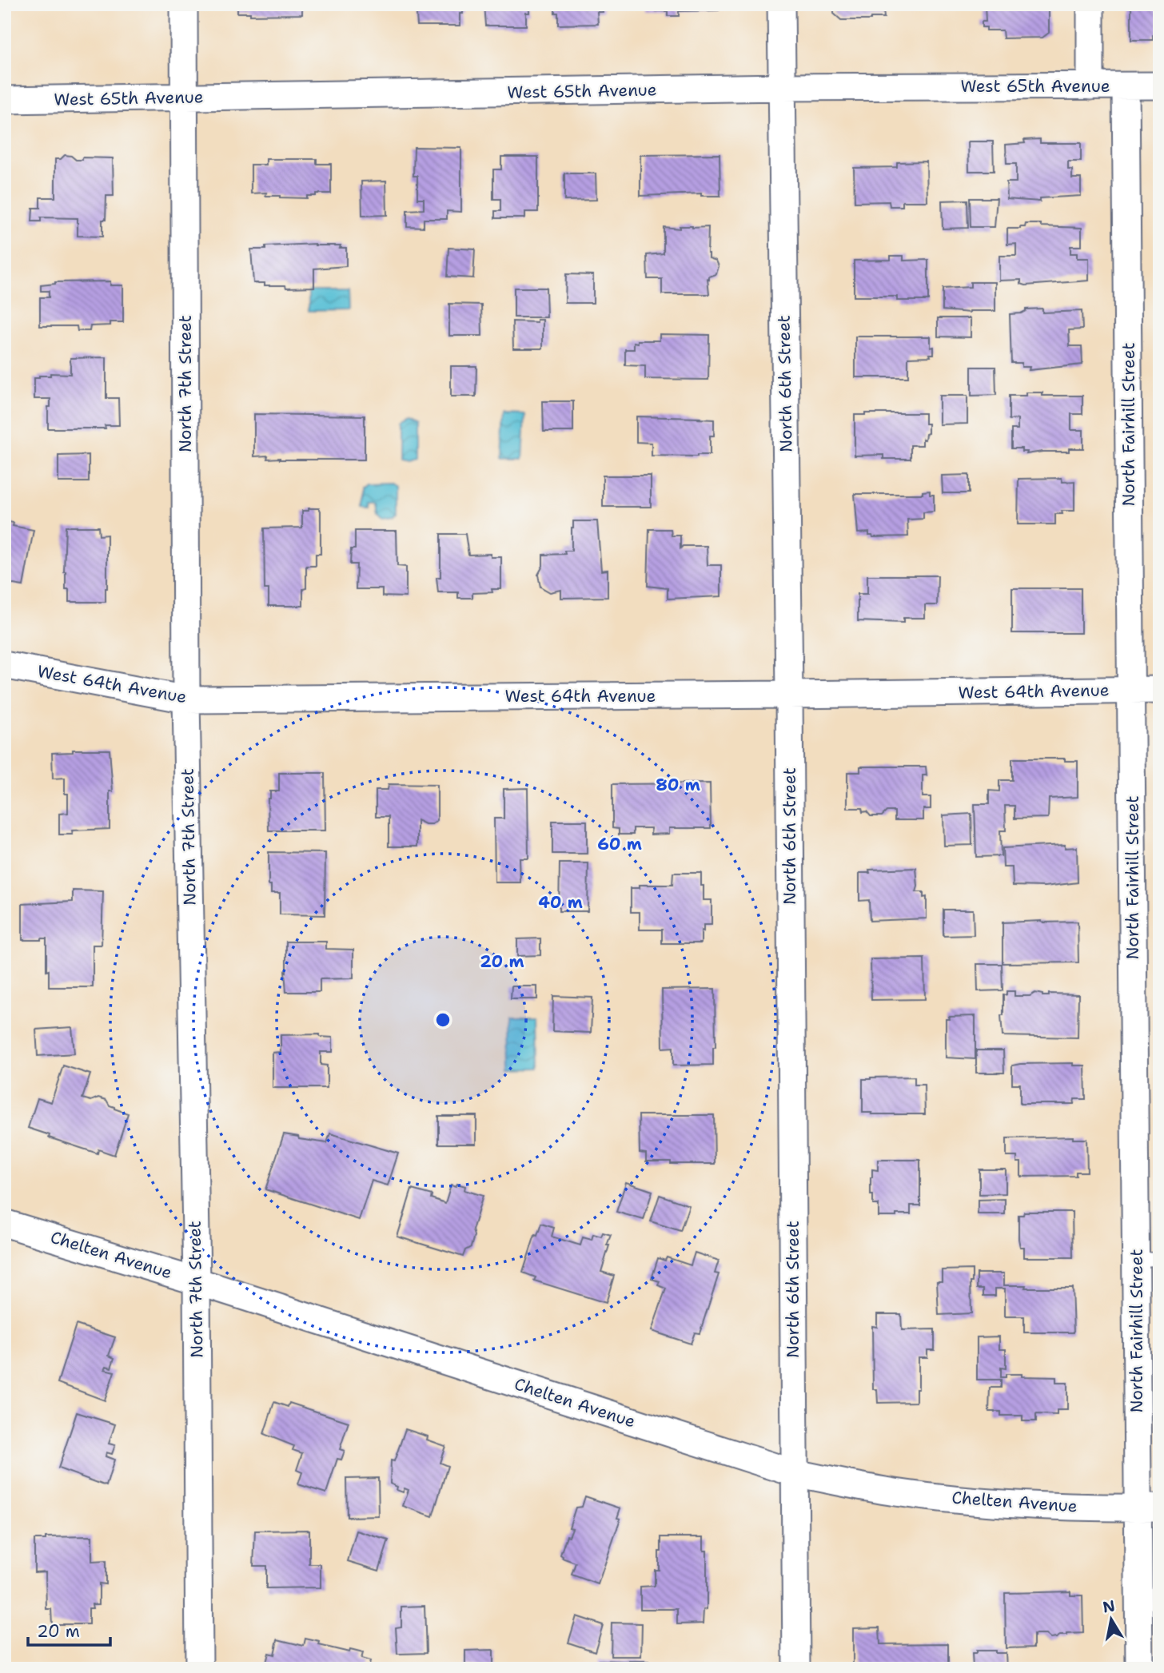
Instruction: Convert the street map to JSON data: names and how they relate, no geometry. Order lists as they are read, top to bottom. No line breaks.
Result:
{"streets":{"street":["West 65th Avenue","North 7th Street","North 6th Street","North Fairhill Street","West 64th Avenue","Chelten Avenue"]},"crossings":[["West 65th Avenue","North 7th Street"],["West 65th Avenue","North 6th Street"],["West 65th Avenue","North Fairhill Street"],["North 7th Street","West 64th Avenue"],["North 7th Street","Chelten Avenue"],["North 6th Street","West 64th Avenue"],["North 6th Street","Chelten Avenue"],["North Fairhill Street","West 64th Avenue"],["North Fairhill Street","Chelten Avenue"]],"scale_bar":"20 m","north":"top","rings":["80 m","60 m","40 m","20 m"]}
